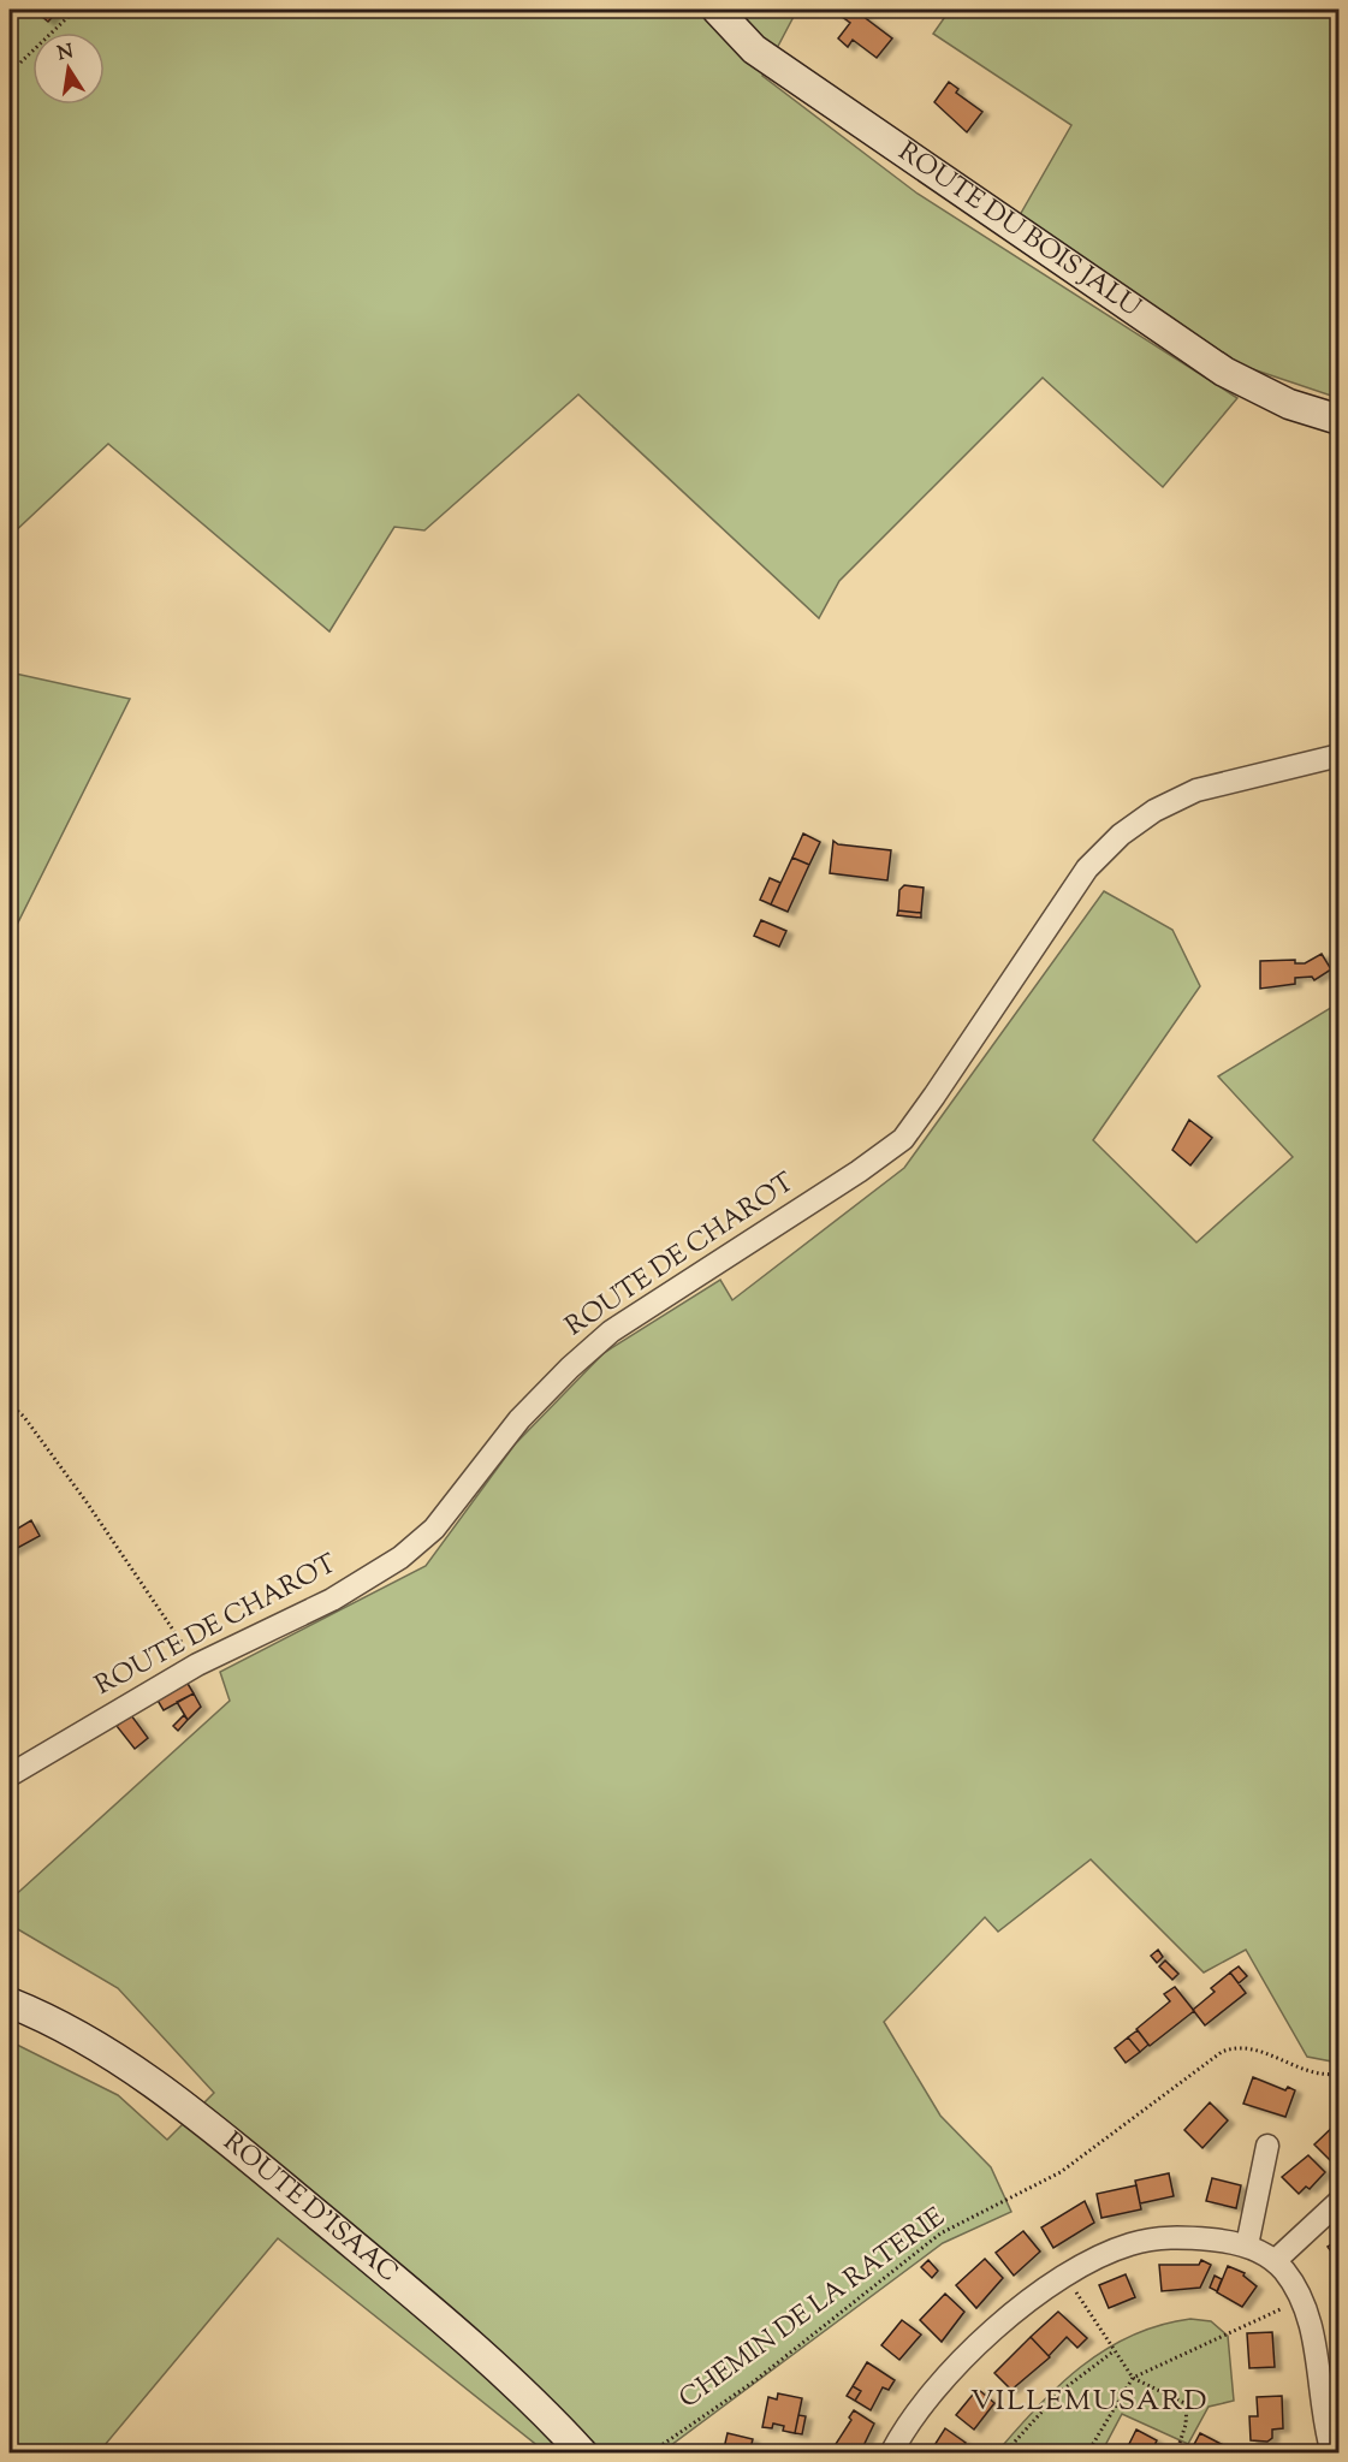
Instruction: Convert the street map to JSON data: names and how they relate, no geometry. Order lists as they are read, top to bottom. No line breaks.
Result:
{"streets":{"street":["ROUTE DU BOIS JALU","ROUTE DE CHAROT","ROUTE D'ISAAC"],"path":["CHEMIN DE LA RATERIE"]},"districts":["VILLEMUSARD"],"north":"top"}
